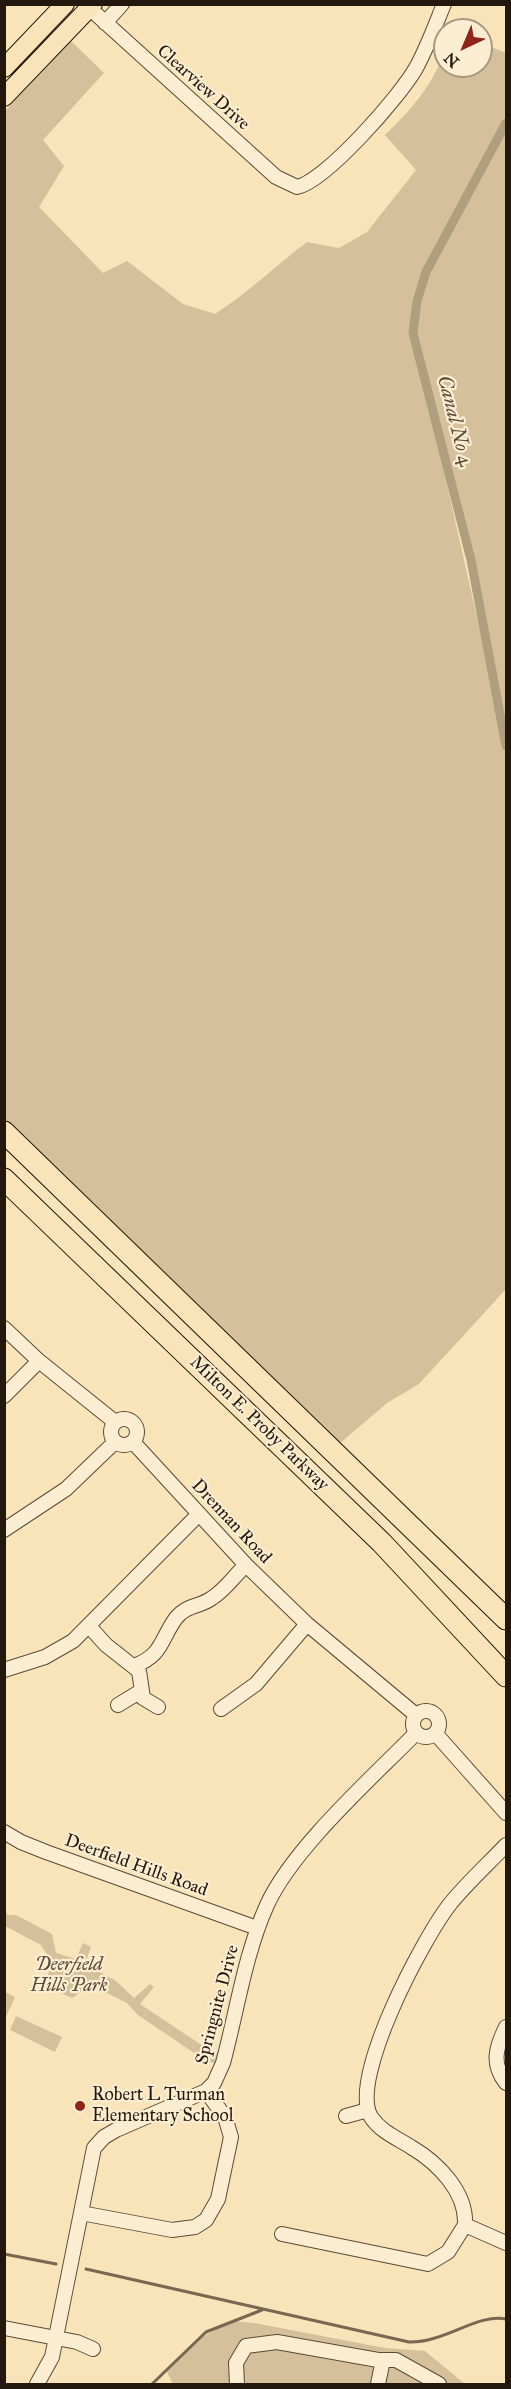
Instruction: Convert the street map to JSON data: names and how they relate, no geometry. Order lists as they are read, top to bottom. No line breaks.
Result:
{"streets":{"highway":["Milton E. Proby Parkway"],"street":["Clearview Drive","Drennan Road","Deerfield Hills Road","Springnite Drive"]},"crossings":[["Drennan Road","Springnite Drive"],["Deerfield Hills Road","Springnite Drive"]],"water":["Canal No 4"],"parks":["Deerfield Hills Park"],"places":["Robert L Turman Elementary School"],"north":"bottom left"}
